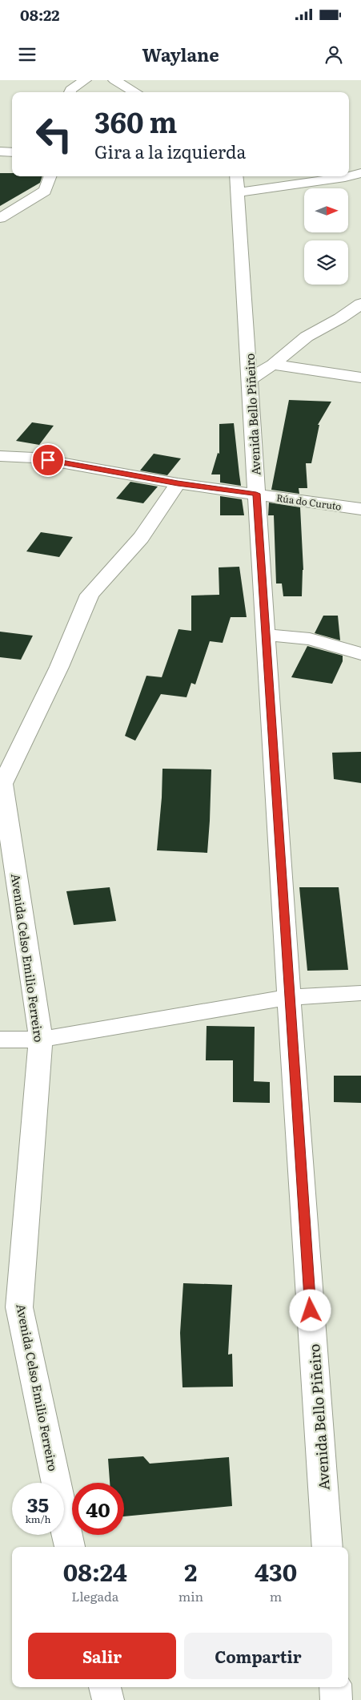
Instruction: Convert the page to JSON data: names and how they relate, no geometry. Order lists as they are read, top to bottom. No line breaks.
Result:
{"streets":{"street":["Avenida Bello Piñeiro","Rúa do Curuto","Avenida Celso Emilio Ferreiro"]},"crossings":[["Avenida Bello Piñeiro","Rúa do Curuto"]],"north":"right","page":{"status":"08:22","header":"Waylane","turn":["360 m","Gira a la izquierda"],"speed":"35 km/h","limit":"40","eta":["08:24","Llegada","2","min","430","m"],"buttons":["Salir","Compartir"]}}
